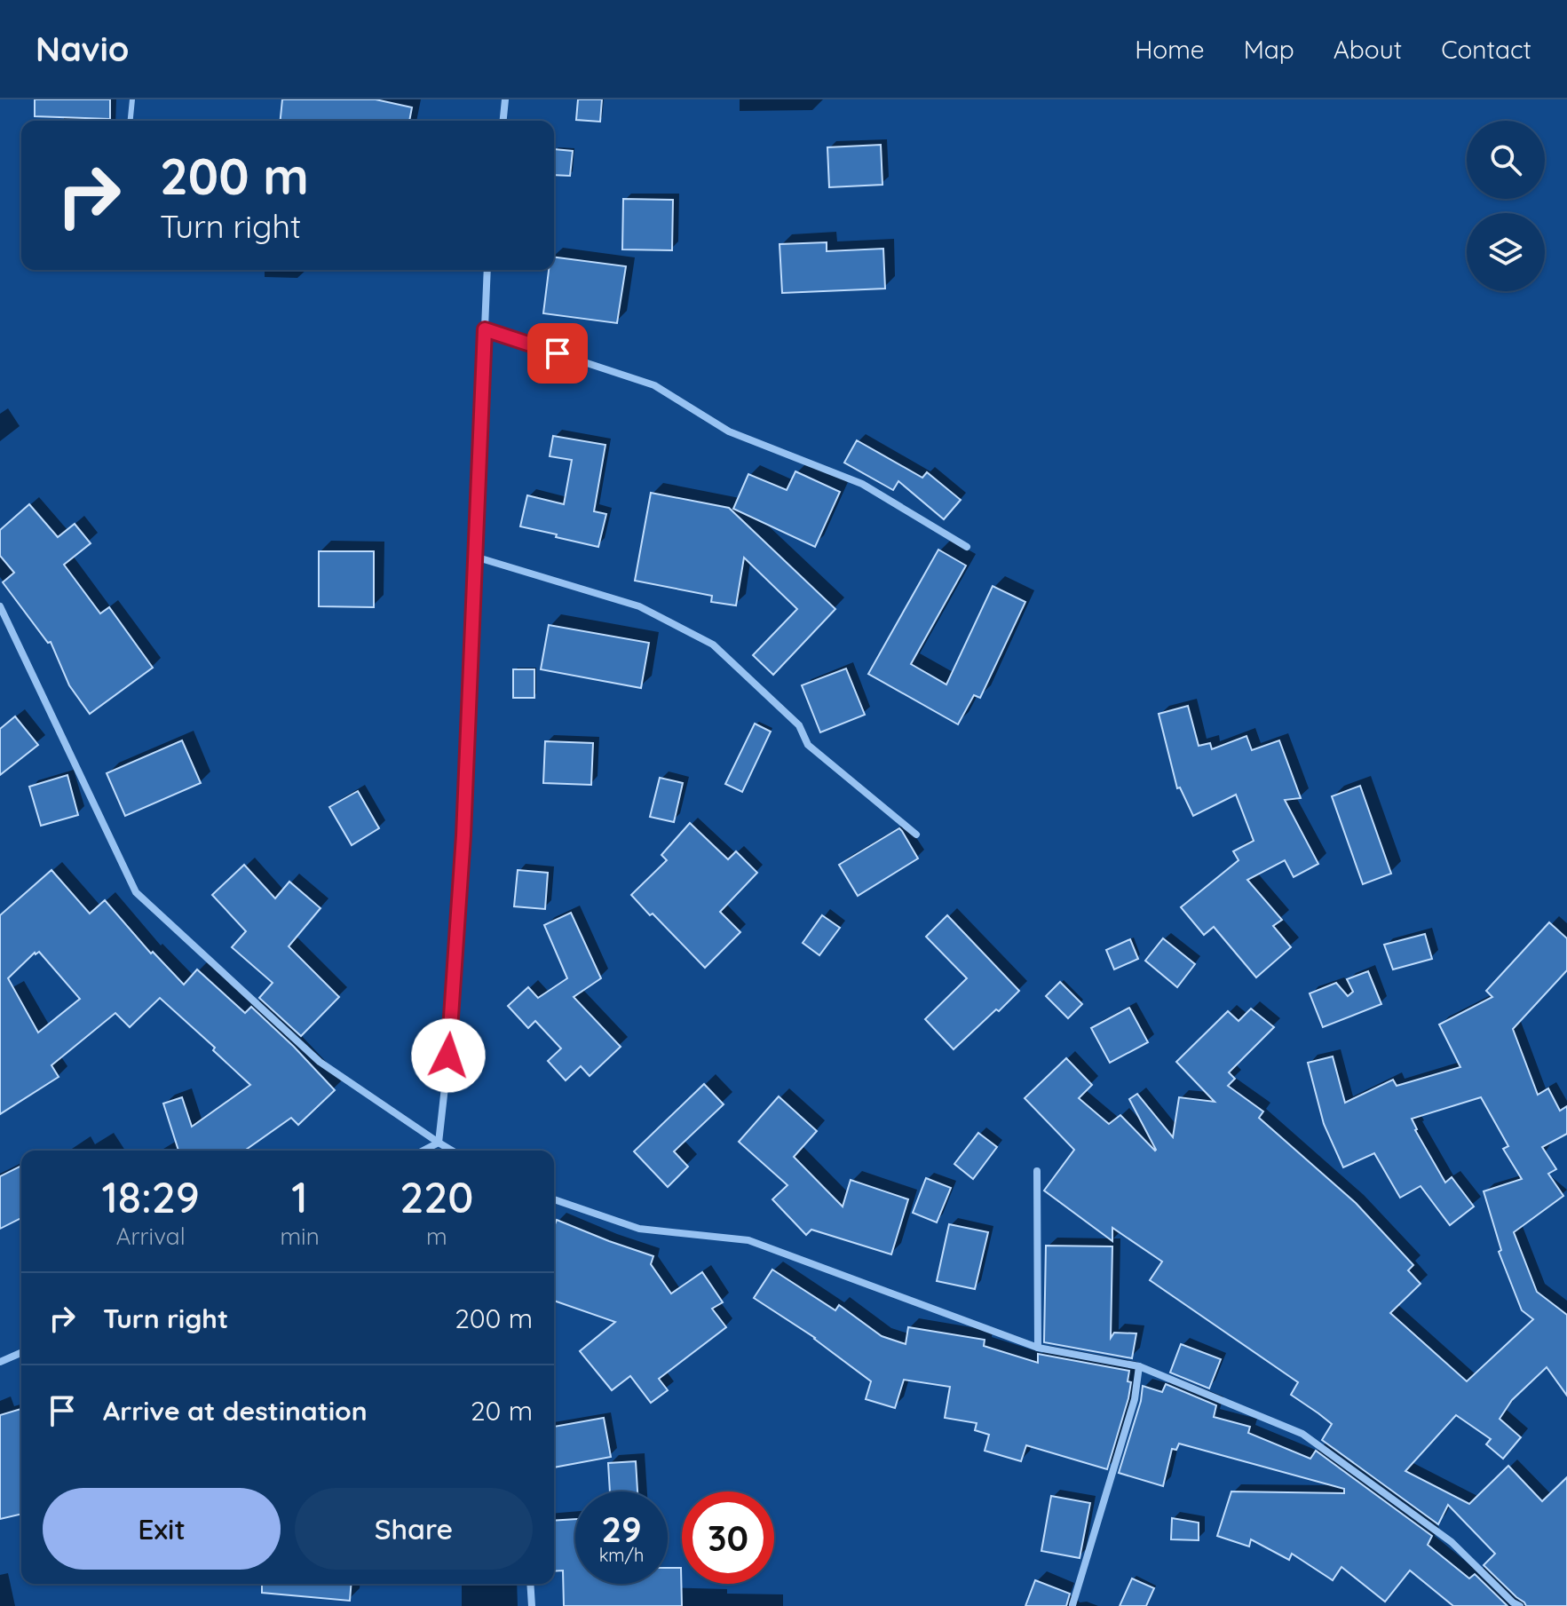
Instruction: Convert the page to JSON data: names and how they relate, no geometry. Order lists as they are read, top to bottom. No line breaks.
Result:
{"page":{"header":"Navio","nav":["Home","Map","About","Contact"],"turn":["200 m","Turn right"],"eta":["18:29","Arrival","1","min","220","m"],"list":[{"name":"Turn right","value":"200 m"},{"name":"Arrive at destination","value":"20 m"}],"buttons":["Exit","Share"],"speed":"29 km/h","limit":"30"}}
